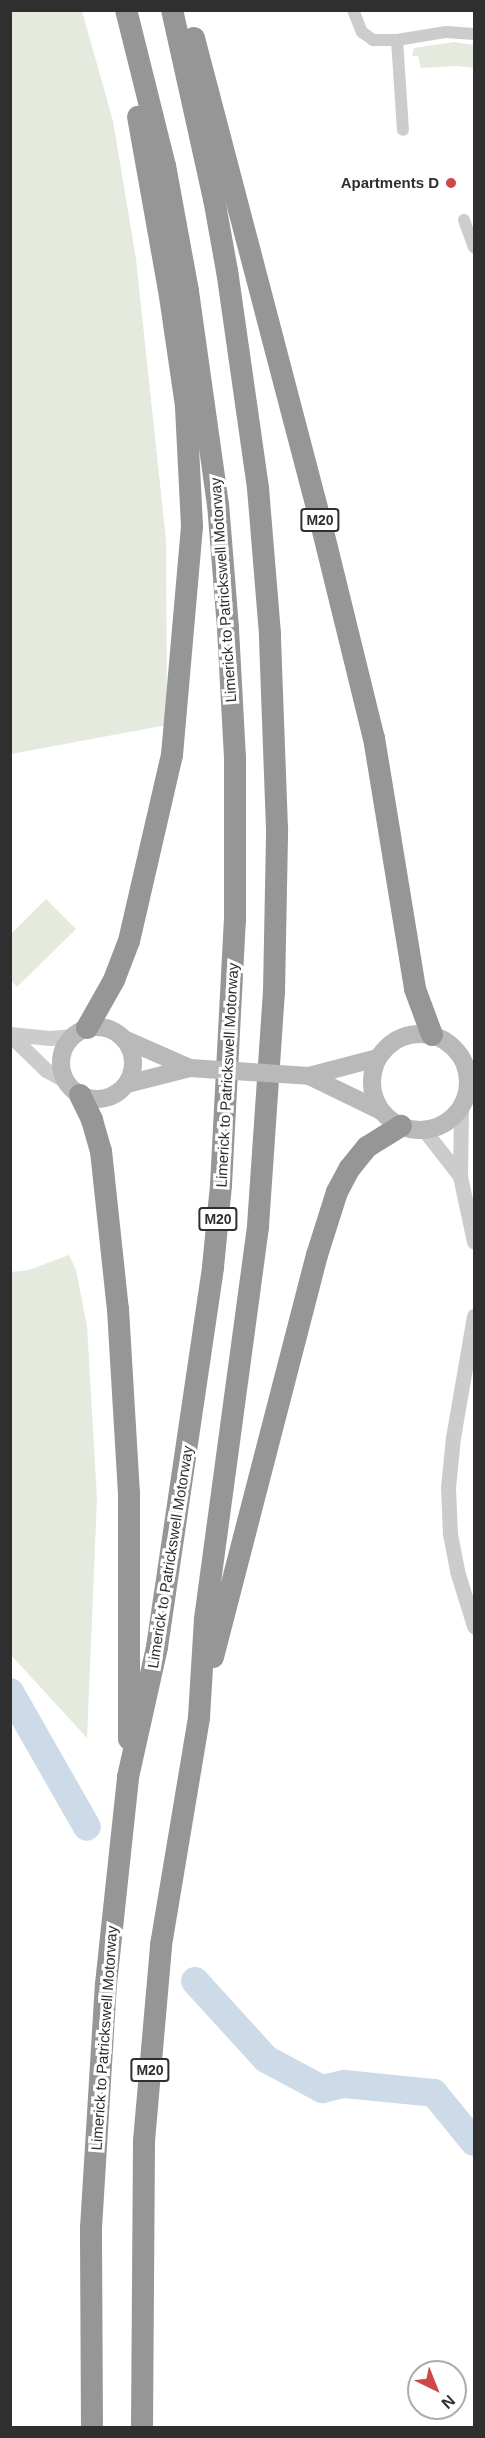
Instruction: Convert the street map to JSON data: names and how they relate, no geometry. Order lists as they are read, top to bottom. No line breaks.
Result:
{"streets":{"highway":["M20","Limerick to Patrickswell Motorway"]},"crossings":[["M20","Limerick to Patrickswell Motorway"]],"places":["Apartments D"],"north":"bottom right"}
